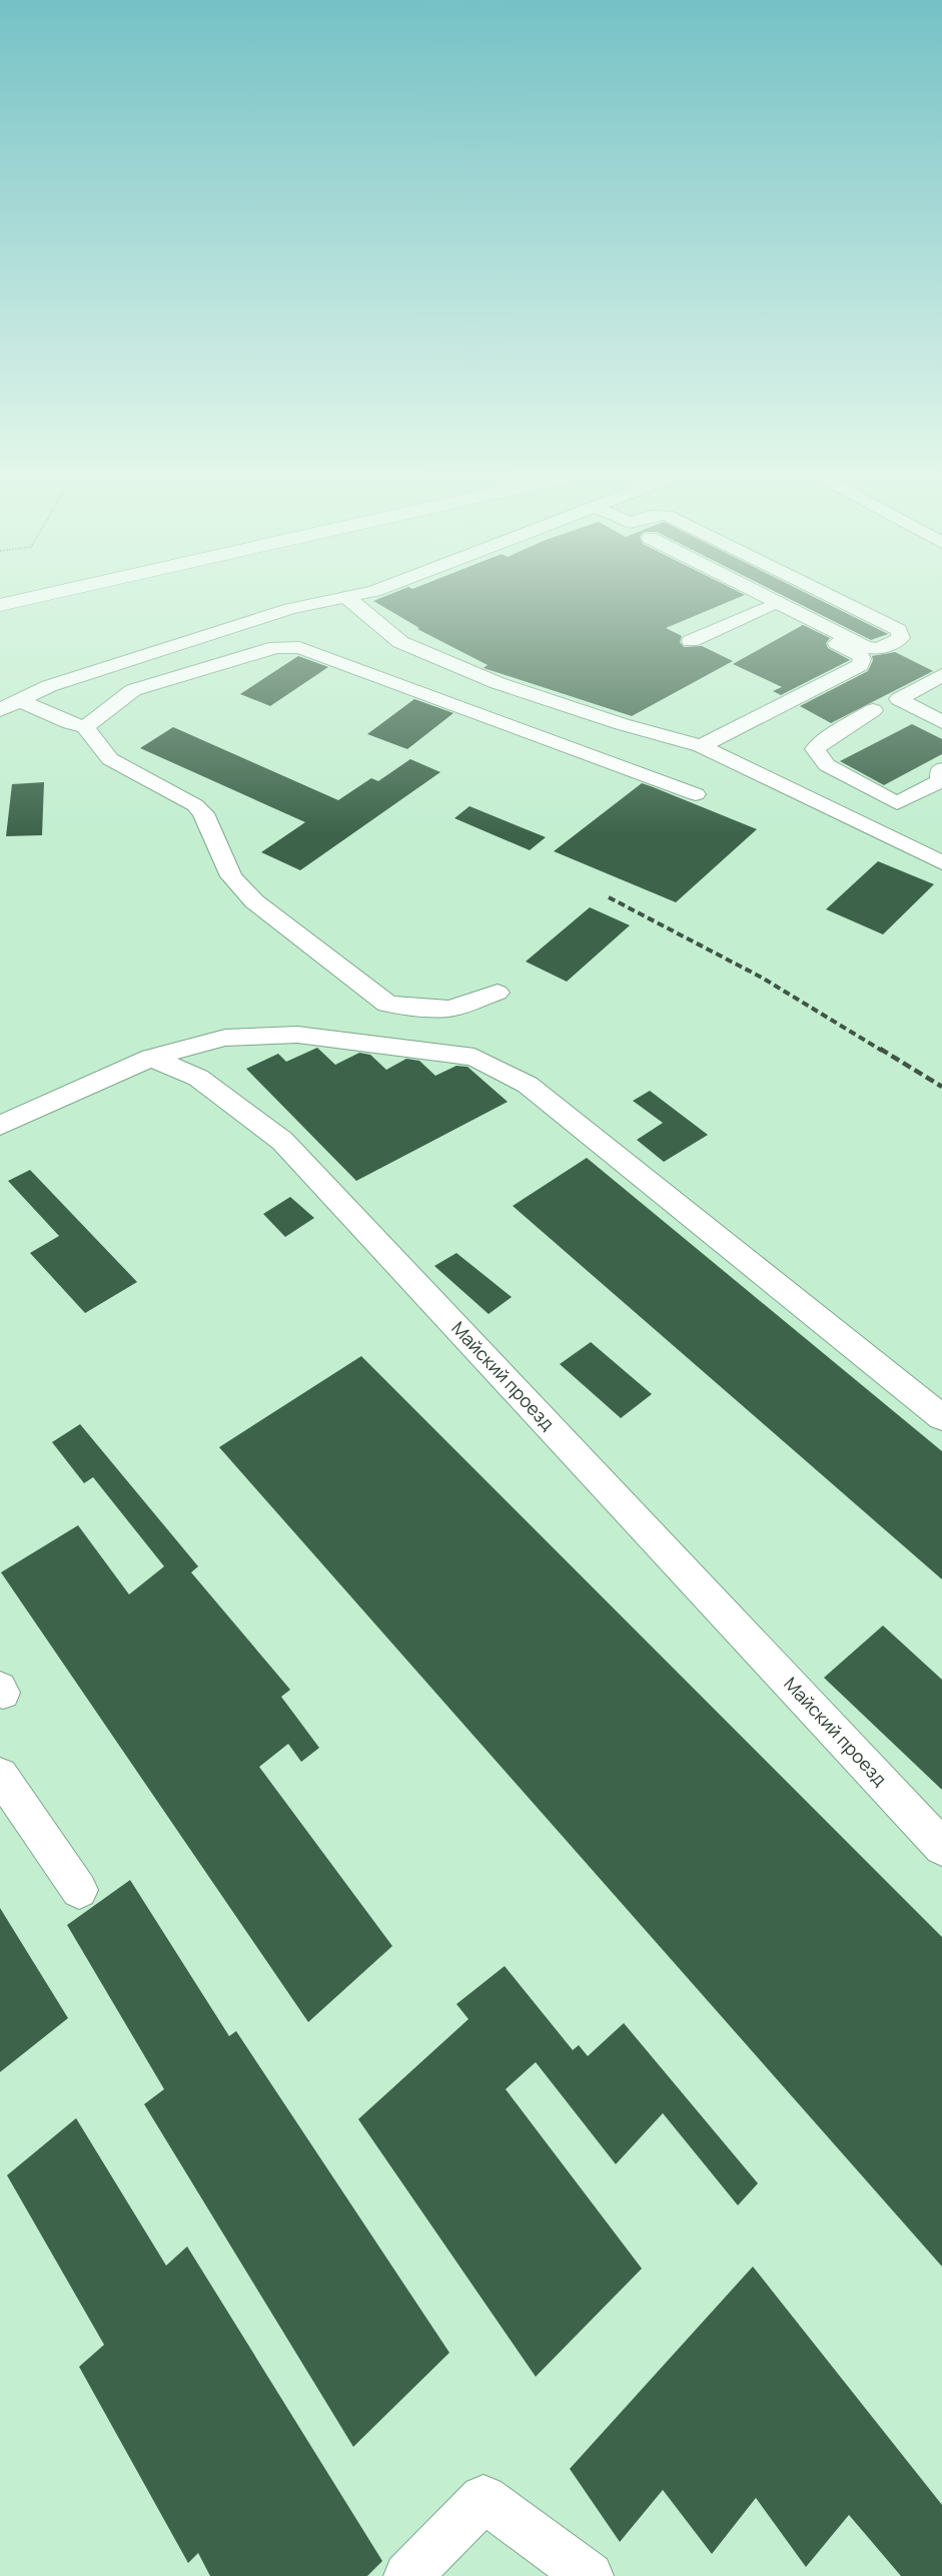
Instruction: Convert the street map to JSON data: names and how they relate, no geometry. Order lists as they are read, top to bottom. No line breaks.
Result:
{"streets":{"street":["Майский проезд"]}}
